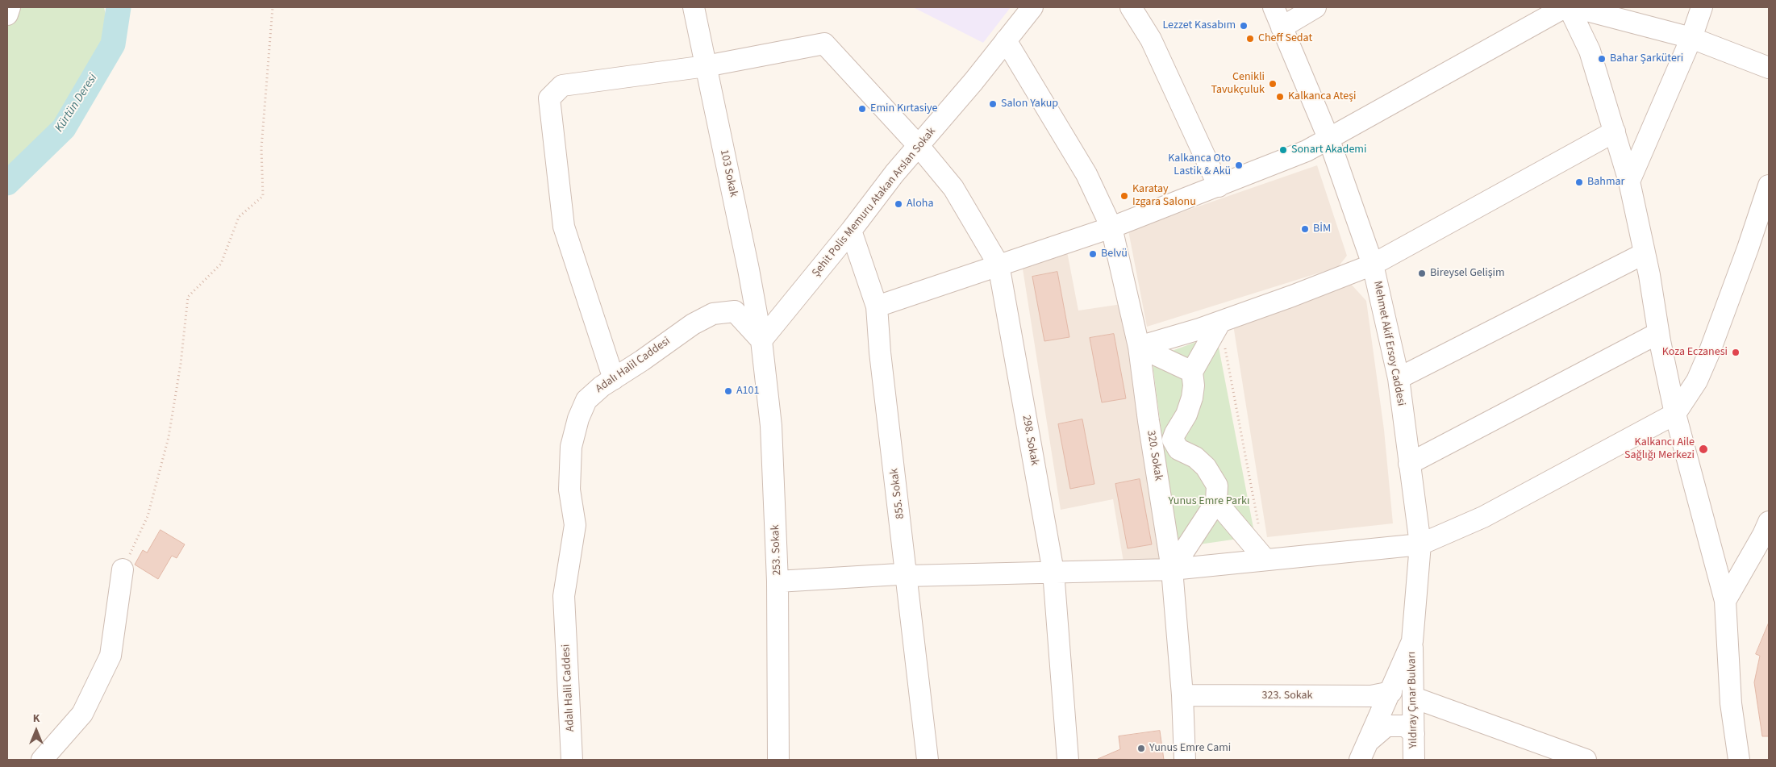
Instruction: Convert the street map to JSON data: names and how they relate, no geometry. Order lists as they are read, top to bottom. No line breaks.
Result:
{"streets":{"street":["103 Sokak","Şehit Polis Memuru Atakan Arslan Sokak","Mehmet Akif Ersoy Caddesi","Adalı Halil Caddesi","298. Sokak","320. Sokak","855. Sokak","253. Sokak","323. Sokak","Yıldıray Çınar Bulvarı"]},"crossings":[["103 Sokak","Şehit Polis Memuru Atakan Arslan Sokak"],["103 Sokak","Adalı Halil Caddesi"],["103 Sokak","298. Sokak"],["103 Sokak","253. Sokak"],["Şehit Polis Memuru Atakan Arslan Sokak","Adalı Halil Caddesi"],["Şehit Polis Memuru Atakan Arslan Sokak","298. Sokak"],["Şehit Polis Memuru Atakan Arslan Sokak","320. Sokak"],["Şehit Polis Memuru Atakan Arslan Sokak","855. Sokak"],["Şehit Polis Memuru Atakan Arslan Sokak","253. Sokak"],["Mehmet Akif Ersoy Caddesi","323. Sokak"],["Mehmet Akif Ersoy Caddesi","Yıldıray Çınar Bulvarı"],["Adalı Halil Caddesi","253. Sokak"],["320. Sokak","323. Sokak"]],"water":["Kürtün Deresi"],"parks":["Yunus Emre Parkı"],"places":["Lezzet Kasabım","Cheff Sedat","Bahar Şarküteri","Cenikli Tavukçuluk","Kalkanca Ateşi","Salon Yakup","Emin Kırtasiye","Sonart Akademi","Kalkanca Oto Lastik & Akü","Bahmar","Karatay Izgara Salonu","Aloha","BİM","Belvü","Bireysel Gelişim","Koza Eczanesi","A101","Kalkancı Aile Sağlığı Merkezi","Yunus Emre Cami"],"north":"top"}
